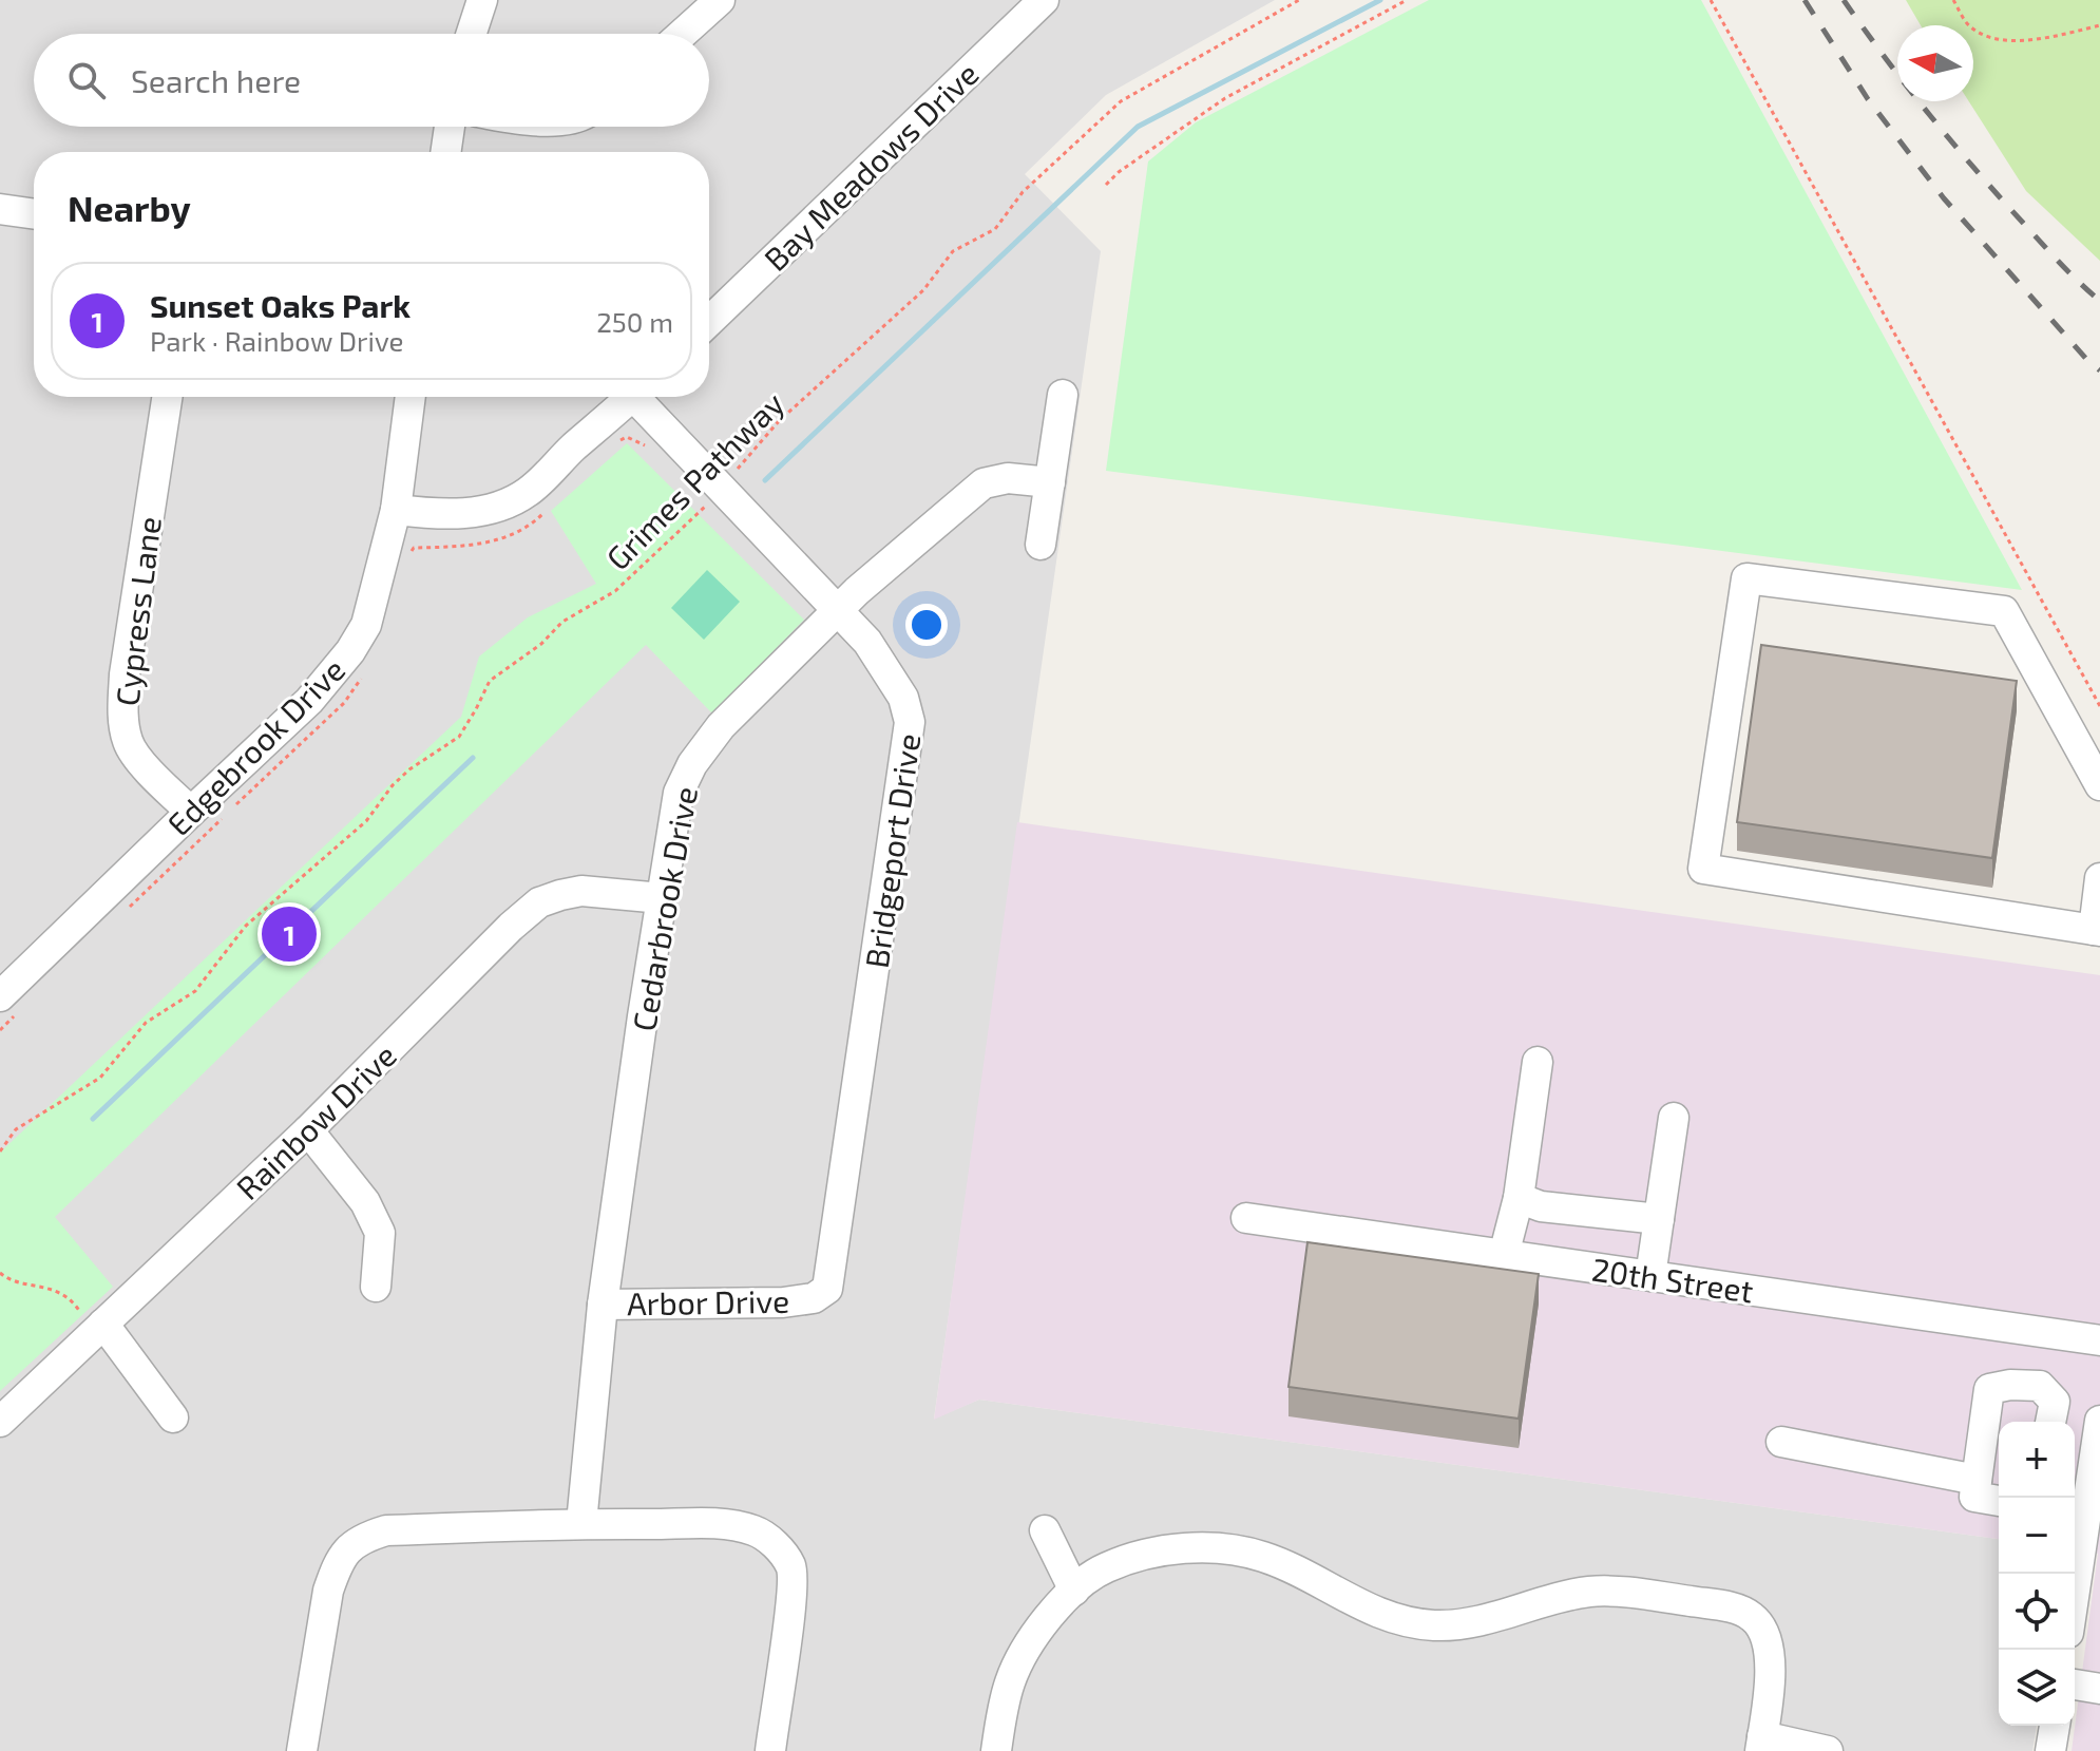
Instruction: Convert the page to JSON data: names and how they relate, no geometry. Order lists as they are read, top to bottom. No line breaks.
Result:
{"streets":{"street":["Bay Meadows Drive","Cypress Lane","Edgebrook Drive","Bridgeport Drive","Cedarbrook Drive","Rainbow Drive","20th Street","Arbor Drive"],"path":["Grimes Pathway"]},"crossings":[["Grimes Pathway","Bridgeport Drive"],["Cypress Lane","Edgebrook Drive"],["Bridgeport Drive","Cedarbrook Drive"],["Bridgeport Drive","Arbor Drive"],["Cedarbrook Drive","Rainbow Drive"],["Cedarbrook Drive","Arbor Drive"]],"north":"left","page":{"search":"Search here","heading":"Nearby","list":[{"mark":"1","name":"Sunset Oaks Park","note":"Park · Rainbow Drive","value":"250 m"}],"pins":"1","map_buttons":["+","−"]}}
